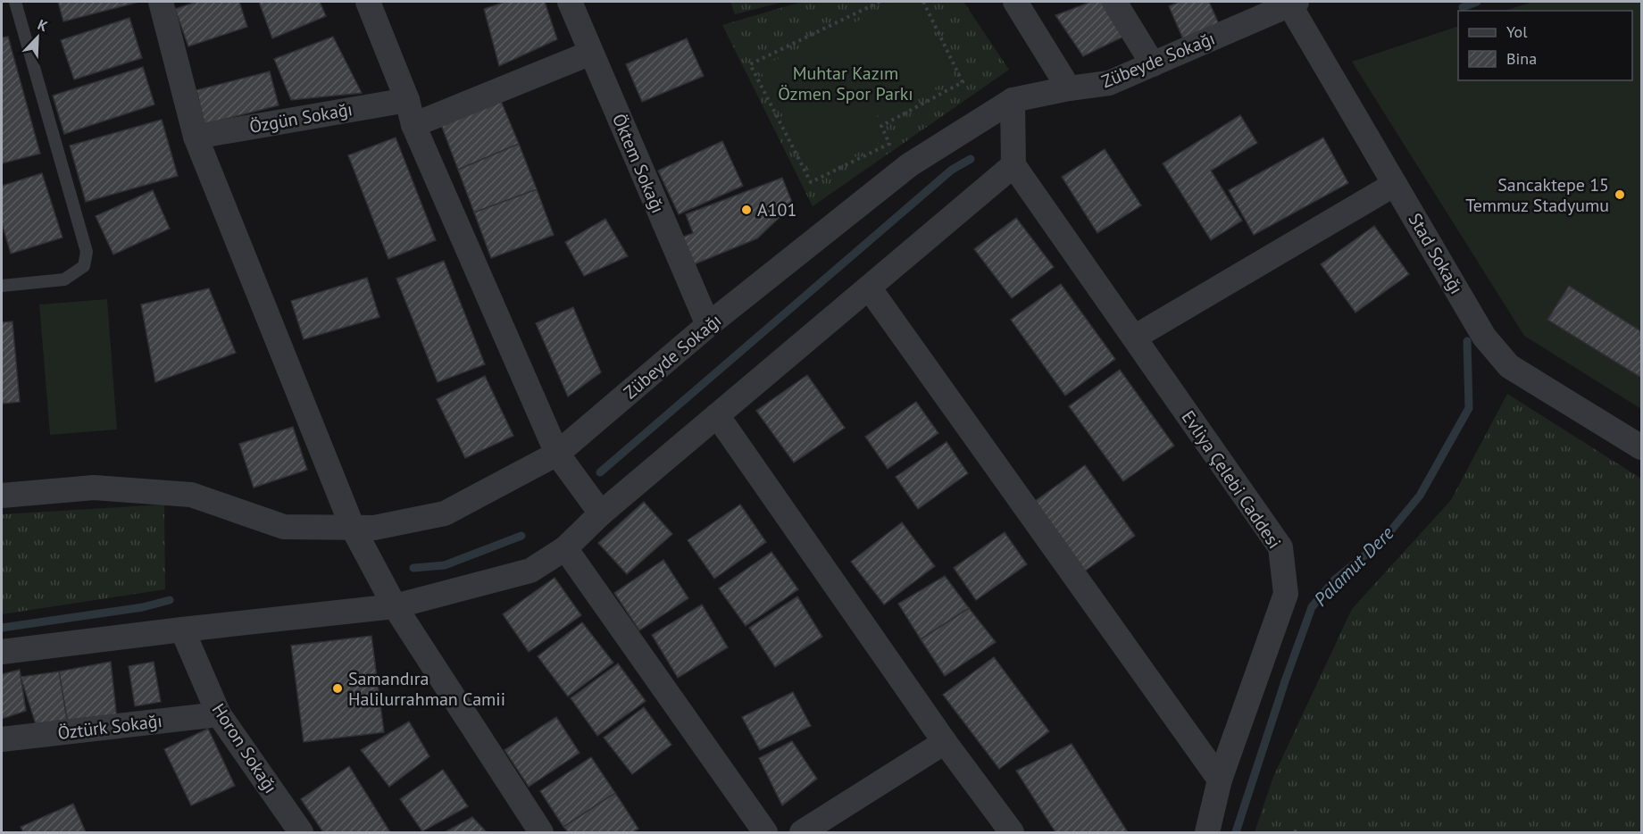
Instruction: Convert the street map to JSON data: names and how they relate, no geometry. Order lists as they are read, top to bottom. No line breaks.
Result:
{"streets":{"street":["Zübeyde Sokağı","Özgün Sokağı","Öktem Sokağı","Stad Sokağı","Evliya Çelebi Caddesi","Öztürk Sokağı","Horon Sokağı"]},"crossings":[["Zübeyde Sokağı","Öktem Sokağı"],["Zübeyde Sokağı","Stad Sokağı"],["Öztürk Sokağı","Horon Sokağı"]],"water":["Palamut Dere"],"parks":["Muhtar Kazım Özmen Spor Parkı"],"places":["Sancaktepe 15 Temmuz Stadyumu","A101","Samandıra Halilurrahman Camii"],"legend":["Yol","Bina"],"north":"top right"}
